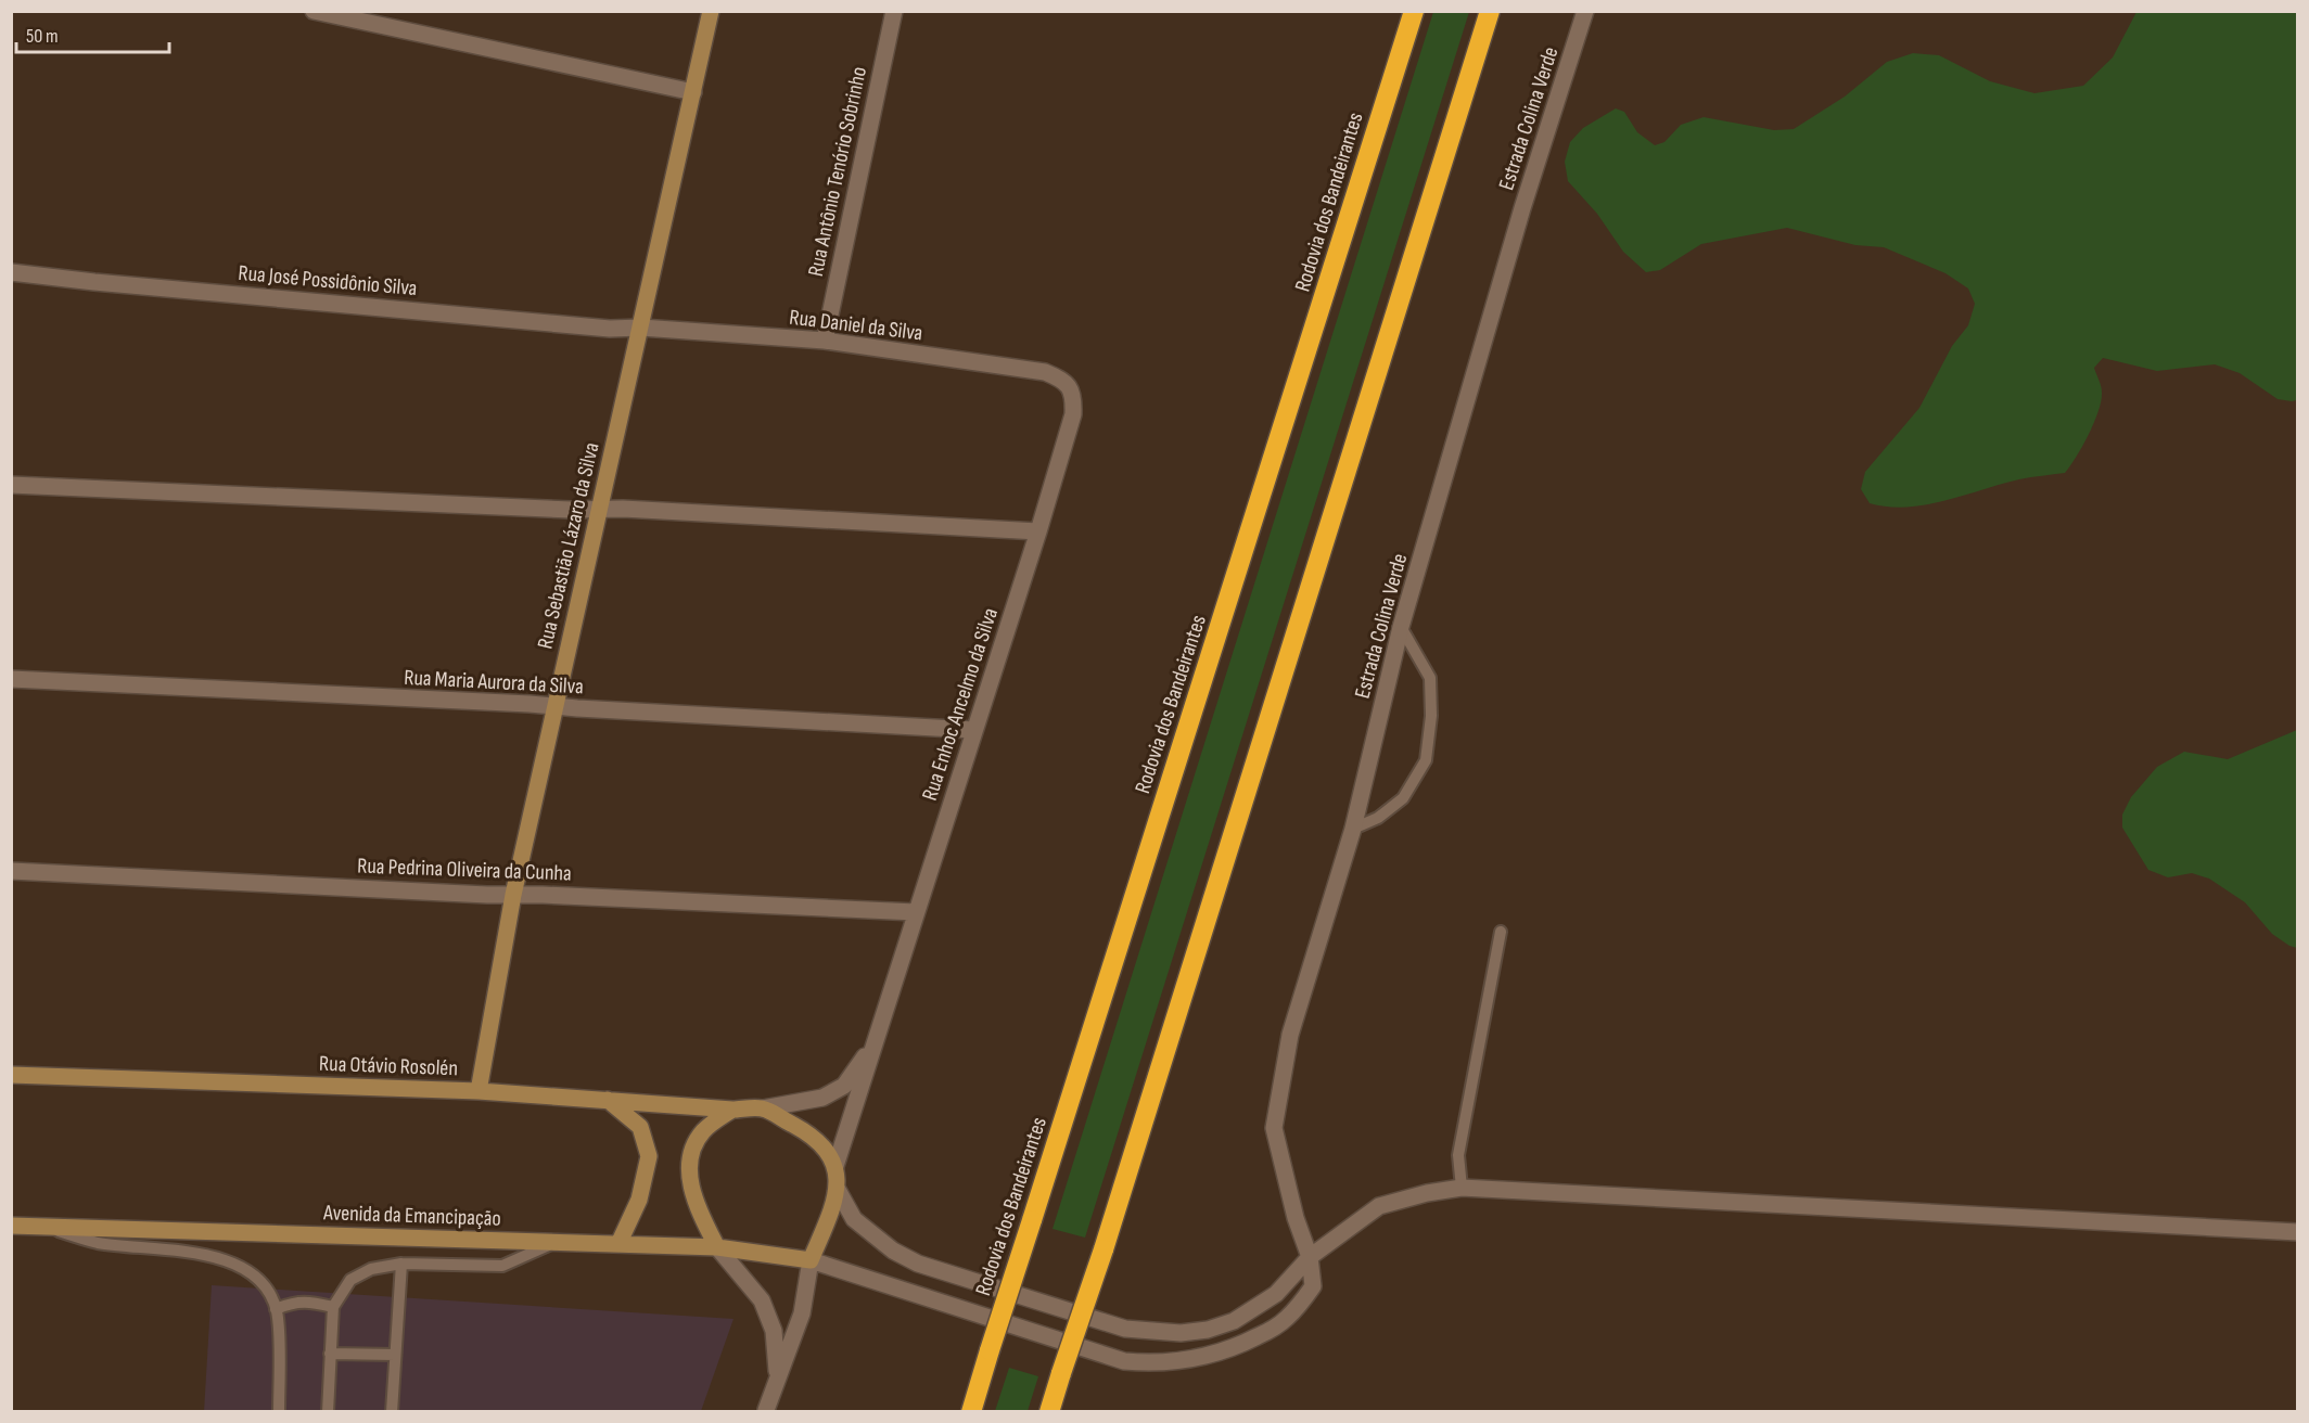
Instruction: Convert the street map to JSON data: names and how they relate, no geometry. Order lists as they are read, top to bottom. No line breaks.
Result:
{"streets":{"highway":["Rodovia dos Bandeirantes"],"street":["Estrada Colina Verde","Rua Antônio Tenório Sobrinho","Rua José Possidônio Silva","Rua Daniel da Silva","Rua Sebastião Lázaro da Silva","Rua Maria Aurora da Silva","Rua Enhoc Ancelmo da Silva","Rua Pedrina Oliveira da Cunha","Rua Otávio Rosolén","Avenida da Emancipação"]},"crossings":[["Estrada Colina Verde","Rua Enhoc Ancelmo da Silva"],["Estrada Colina Verde","Rua Otávio Rosolén"],["Estrada Colina Verde","Avenida da Emancipação"],["Rua Antônio Tenório Sobrinho","Rua Daniel da Silva"],["Rua José Possidônio Silva","Rua Daniel da Silva"],["Rua José Possidônio Silva","Rua Sebastião Lázaro da Silva"],["Rua Daniel da Silva","Rua Sebastião Lázaro da Silva"],["Rua Daniel da Silva","Rua Enhoc Ancelmo da Silva"],["Rua Sebastião Lázaro da Silva","Rua Maria Aurora da Silva"],["Rua Sebastião Lázaro da Silva","Rua Pedrina Oliveira da Cunha"],["Rua Sebastião Lázaro da Silva","Rua Otávio Rosolén"],["Rua Maria Aurora da Silva","Rua Enhoc Ancelmo da Silva"],["Rua Enhoc Ancelmo da Silva","Rua Pedrina Oliveira da Cunha"],["Rua Enhoc Ancelmo da Silva","Rua Otávio Rosolén"],["Rua Enhoc Ancelmo da Silva","Avenida da Emancipação"],["Rua Otávio Rosolén","Avenida da Emancipação"]],"scale_bar":"50 m"}
